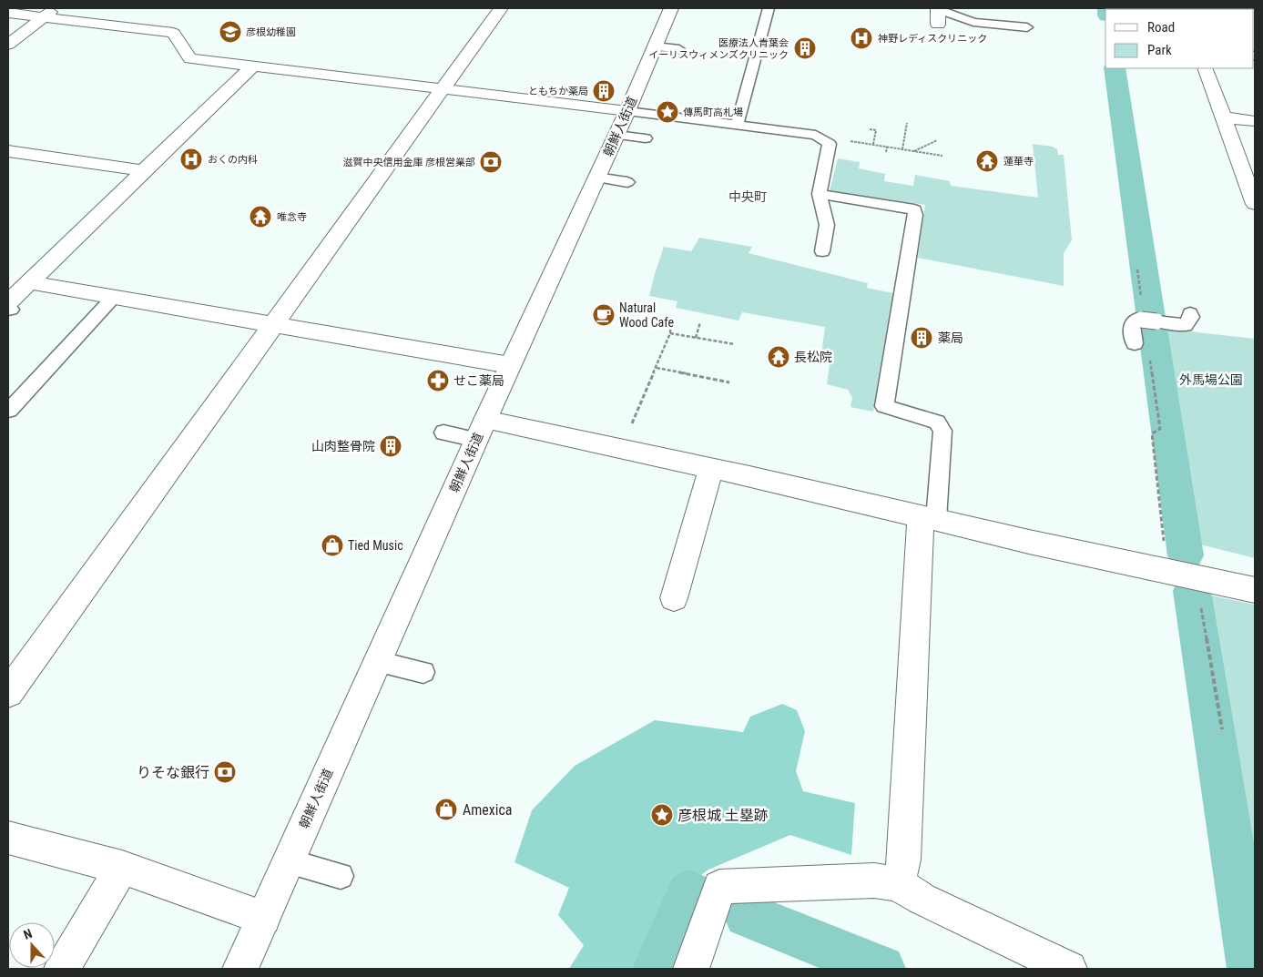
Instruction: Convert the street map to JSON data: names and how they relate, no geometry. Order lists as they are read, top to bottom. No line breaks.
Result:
{"streets":{"street":["朝鮮人街道"]},"districts":["中央町"],"parks":["外馬場公園"],"places":{"school or university":["彦根幼稚園"],"hospital":["神野レディスクリニック","おくの内科"],"building":["医療法人青葉会 イーリスウィメンズクリニック","ともちか薬局","薬局","山肉整骨院"],"place":["傳馬町高札場","彦根城 土塁跡"],"temple":["蓮華寺","唯念寺","長松院"],"bank":["滋賀中央信用金庫 彦根営業部","りそな銀行"],"cafe":["Natural Wood Cafe"],"pharmacy":["せこ薬局"],"shop":["Tied Music","Amexica"]},"legend":["Road","Park"],"north":"top"}
